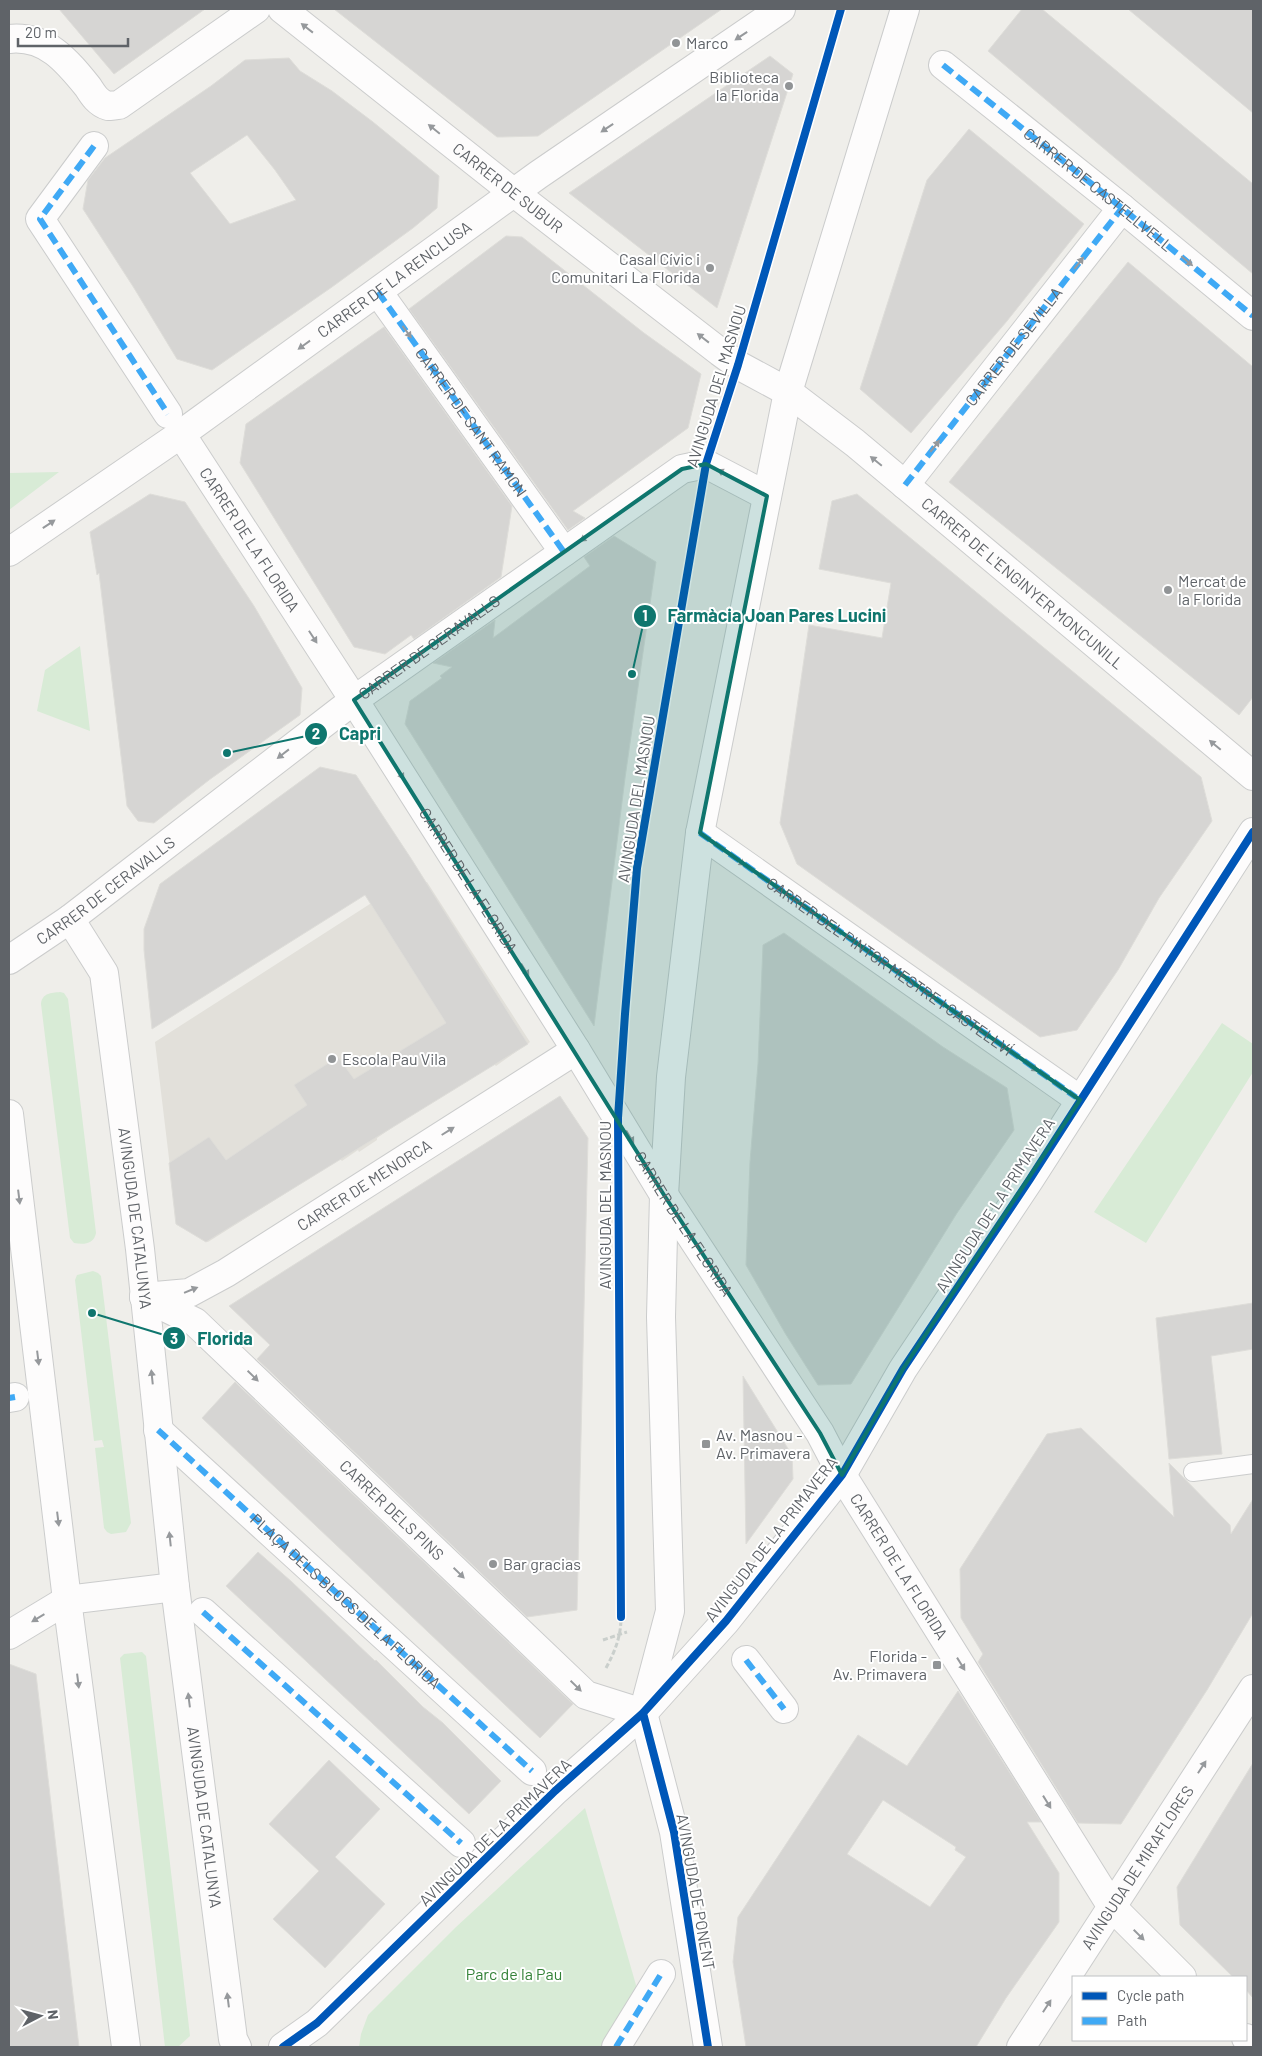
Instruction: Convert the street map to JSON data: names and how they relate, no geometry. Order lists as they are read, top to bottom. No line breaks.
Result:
{"streets":{"street":["CARRER DE SUBUR","CARRER DE CASTELLVELL","CARRER DE LA RENCLUSA","CARRER DE SEVILLA","CARRER DE SANT RAMON","CARRER DE LA FLORIDA","CARRER DE L'ENGINYER MONCUNILL","CARRER DE CERAVALLS","CARRER DEL PINTOR MESTRE I CASTELLVÍ","CARRER DE MENORCA","AVINGUDA DE LA PRIMAVERA","AVINGUDA DE CATALUNYA","CARRER DELS PINS","PLAÇA DELS BLOCS DE LA FLORIDA","AVINGUDA DE MIRAFLORES","AVINGUDA DE PONENT"],"cycle path":["AVINGUDA DEL MASNOU"]},"crossings":[["CARRER DE SUBUR","CARRER DE LA RENCLUSA"],["CARRER DE SUBUR","CARRER DE L'ENGINYER MONCUNILL"],["CARRER DE CASTELLVELL","CARRER DE SEVILLA"],["CARRER DE LA RENCLUSA","CARRER DE SANT RAMON"],["CARRER DE LA RENCLUSA","CARRER DE LA FLORIDA"],["CARRER DE SEVILLA","CARRER DE L'ENGINYER MONCUNILL"],["CARRER DE SANT RAMON","CARRER DE CERAVALLS"],["CARRER DE LA FLORIDA","CARRER DE CERAVALLS"],["CARRER DE LA FLORIDA","CARRER DE MENORCA"],["CARRER DE LA FLORIDA","AVINGUDA DE LA PRIMAVERA"],["CARRER DE LA FLORIDA","AVINGUDA DE MIRAFLORES"],["CARRER DE CERAVALLS","AVINGUDA DE CATALUNYA"],["CARRER DEL PINTOR MESTRE I CASTELLVÍ","AVINGUDA DE LA PRIMAVERA"],["CARRER DE MENORCA","AVINGUDA DE CATALUNYA"],["CARRER DE MENORCA","CARRER DELS PINS"],["AVINGUDA DE LA PRIMAVERA","CARRER DELS PINS"],["AVINGUDA DE LA PRIMAVERA","AVINGUDA DE PONENT"],["AVINGUDA DE CATALUNYA","CARRER DELS PINS"],["AVINGUDA DE CATALUNYA","PLAÇA DELS BLOCS DE LA FLORIDA"],["CARRER DELS PINS","AVINGUDA DE PONENT"]],"one_way":["CARRER DE SUBUR","CARRER DE CASTELLVELL","CARRER DE SANT RAMON","CARRER DE LA FLORIDA","CARRER DE L'ENGINYER MONCUNILL","CARRER DE CERAVALLS","CARRER DEL PINTOR MESTRE I CASTELLVÍ","CARRER DE MENORCA","AVINGUDA DE MIRAFLORES"],"parks":["Parc de la Pau"],"places":{"other":["Marco","Biblioteca la Florida","Casal Cívic i Comunitari La Florida","Mercat de la Florida","Farmàcia Joan Pares Lucini","Capri","Escola Pau Vila","Florida","Bar gracias"],"transit":["Av. Masnou - Av. Primavera","Florida - Av. Primavera"]},"legend":["Cycle path","Path"],"scale_bar":"20 m","north":"right"}
